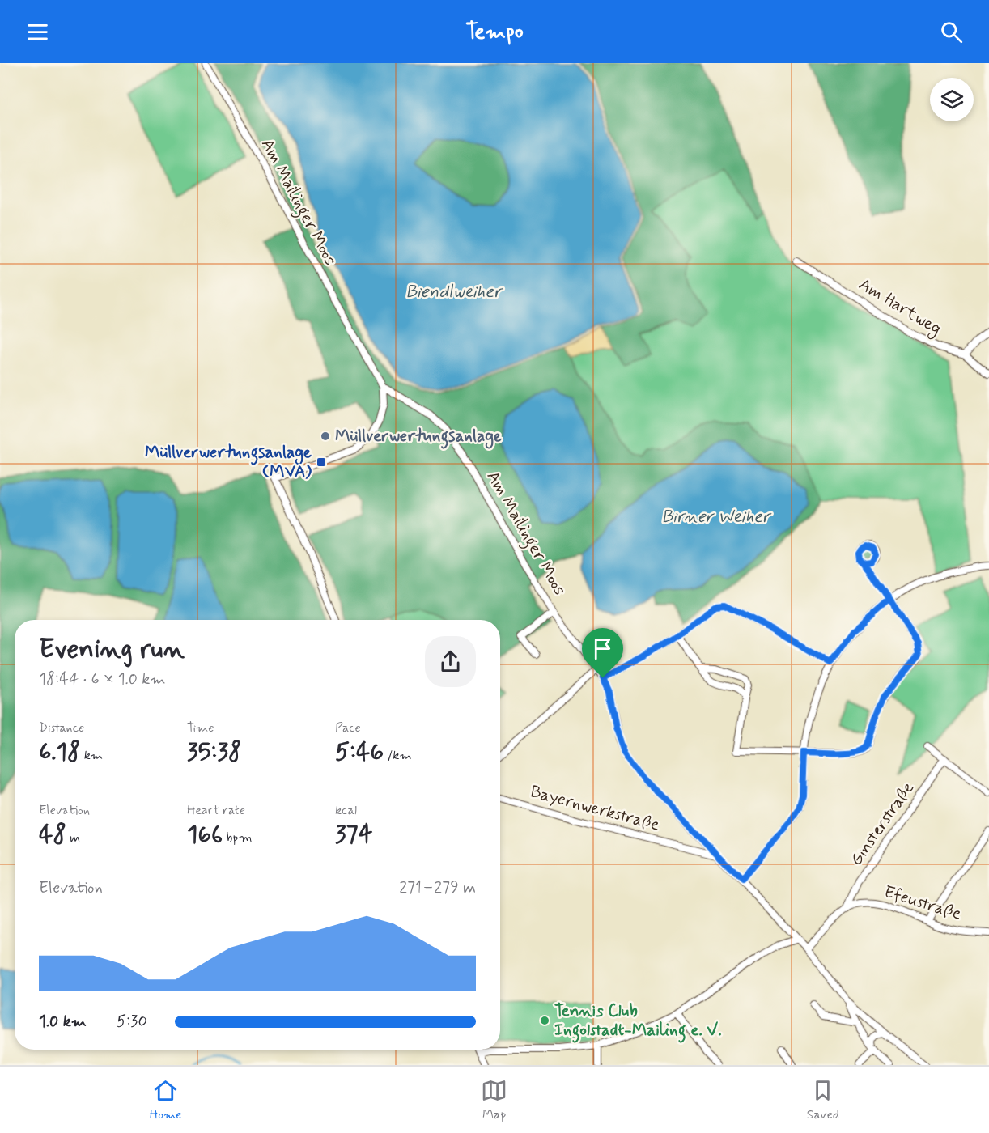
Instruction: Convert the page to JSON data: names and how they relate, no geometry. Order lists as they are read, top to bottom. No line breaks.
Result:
{"streets":{"street":["Am Mailinger Moos","Am Hartweg","Bayernwerkstraße","Ginsterstraße","Efeustraße"]},"crossings":[["Am Mailinger Moos","Bayernwerkstraße"],["Ginsterstraße","Efeustraße"]],"water":["Biendlweiher","Birner Weiher"],"places":{"other":["Müllverwertungsanlage","Tennis Club Ingolstadt-Mailing e. V."],"transit":["Müllverwertungsanlage (MVA)"]},"page":{"header":"Tempo","heading":["Evening run","18:44 · 6 × 1.0 km"],"stats":[["Distance","6.18 km"],["Time","35:38"],["Pace","5:46 /km"],["Elevation","48 m"],["Heart rate","166 bpm"],["kcal","374"]],"chart":["Elevation","271–279 m"],"list":[{"name":"1.0 km","note":"5:30"}],"tabs":["Home","Map","Saved"]}}
